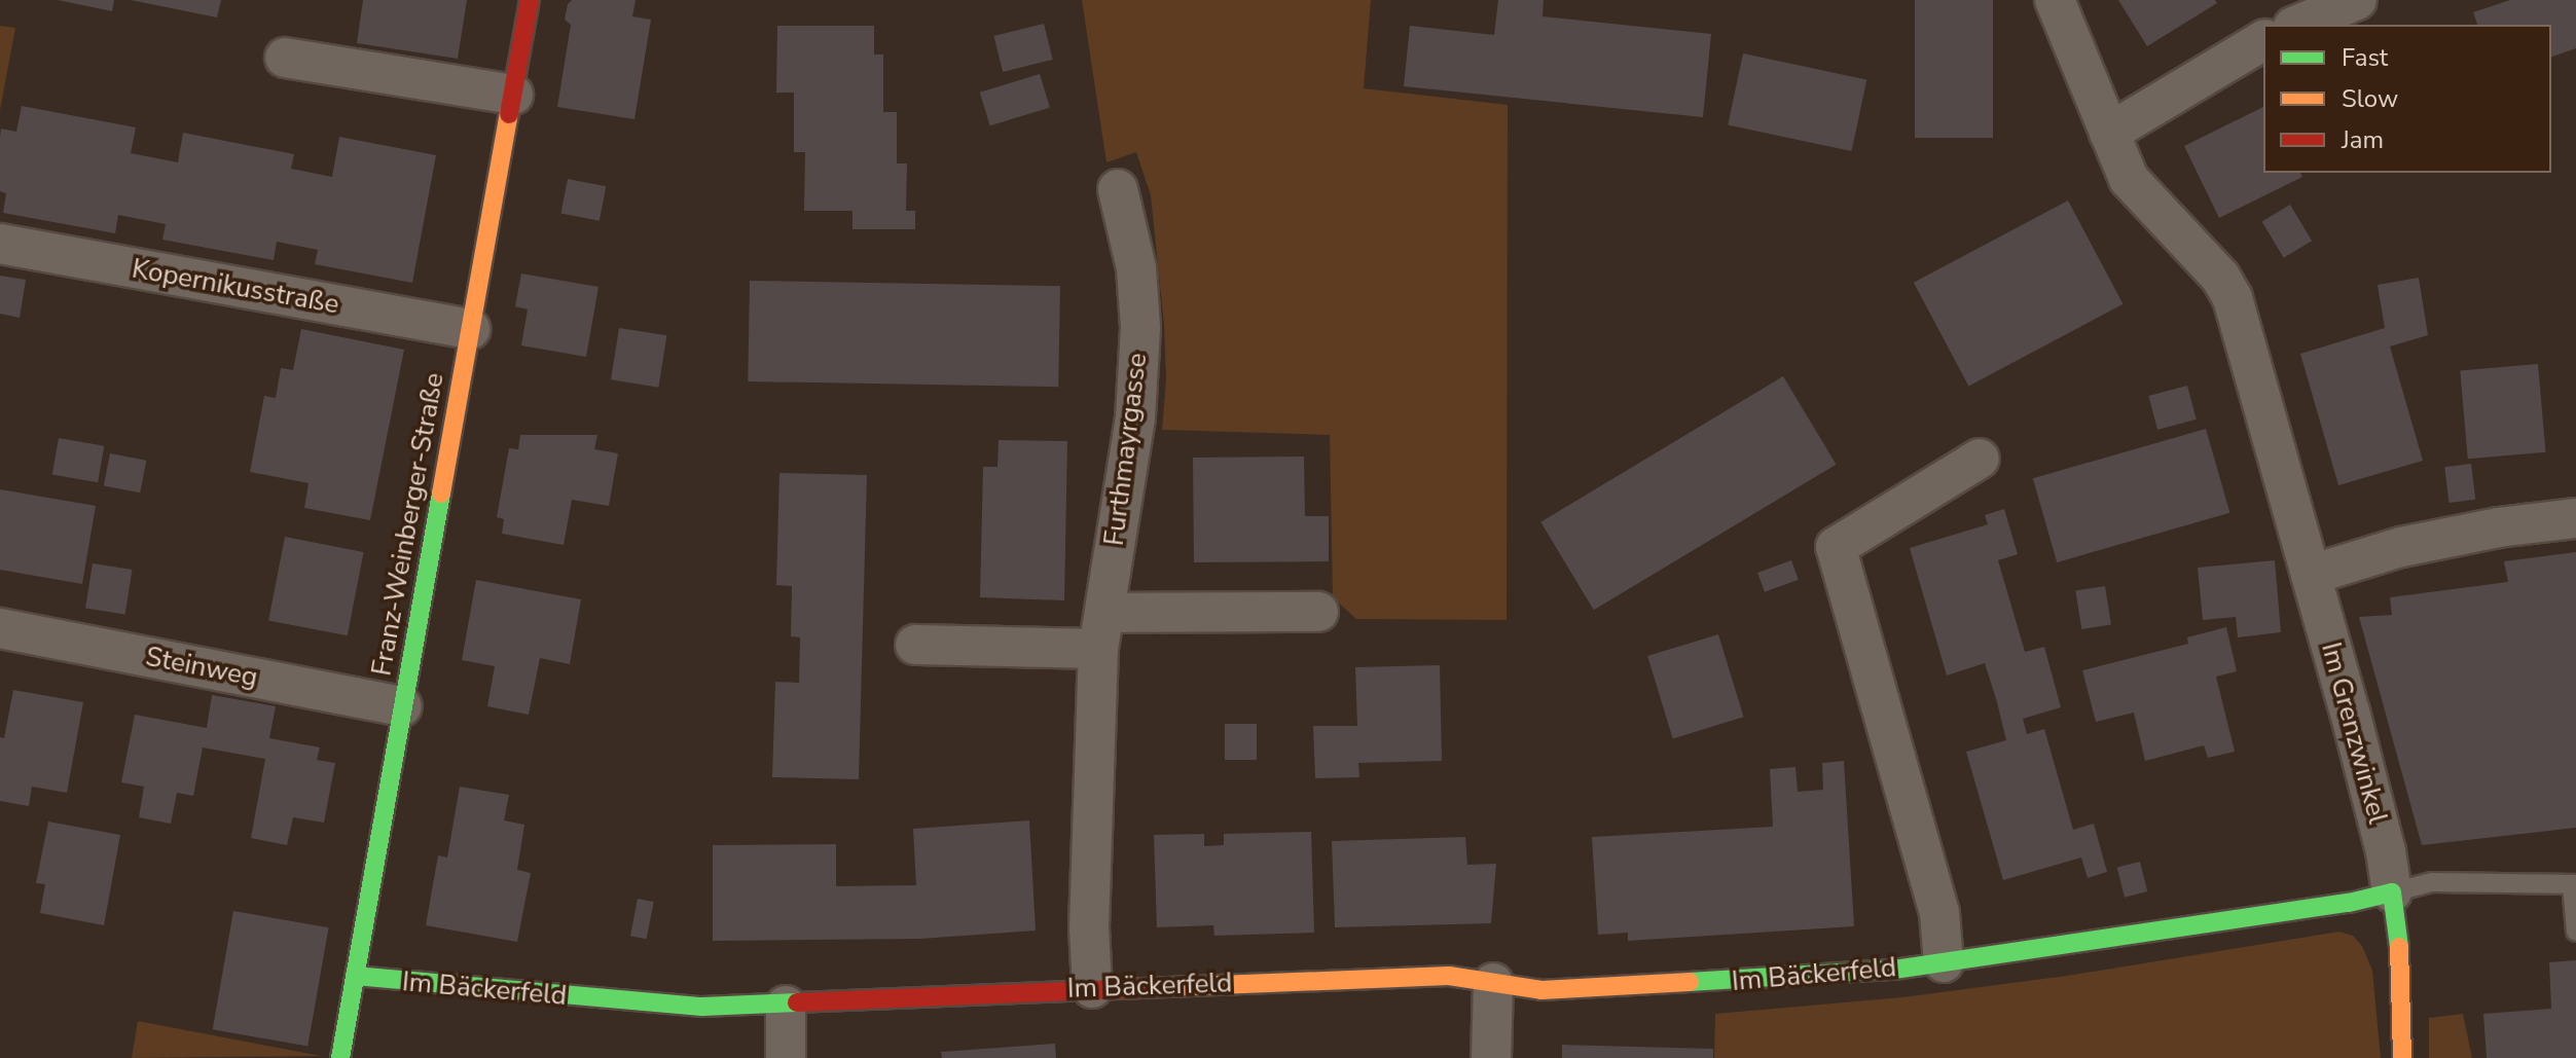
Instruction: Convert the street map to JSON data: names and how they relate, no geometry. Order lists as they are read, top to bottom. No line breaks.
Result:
{"streets":{"street":["Kopernikusstraße","Furthmayrgasse","Franz-Weinberger-Straße","Steinweg","Im Grenzwinkel","Im Bäckerfeld"]},"crossings":[["Kopernikusstraße","Franz-Weinberger-Straße"],["Furthmayrgasse","Im Bäckerfeld"],["Franz-Weinberger-Straße","Steinweg"],["Franz-Weinberger-Straße","Im Bäckerfeld"],["Im Grenzwinkel","Im Bäckerfeld"]],"legend":["Fast","Slow","Jam"]}
